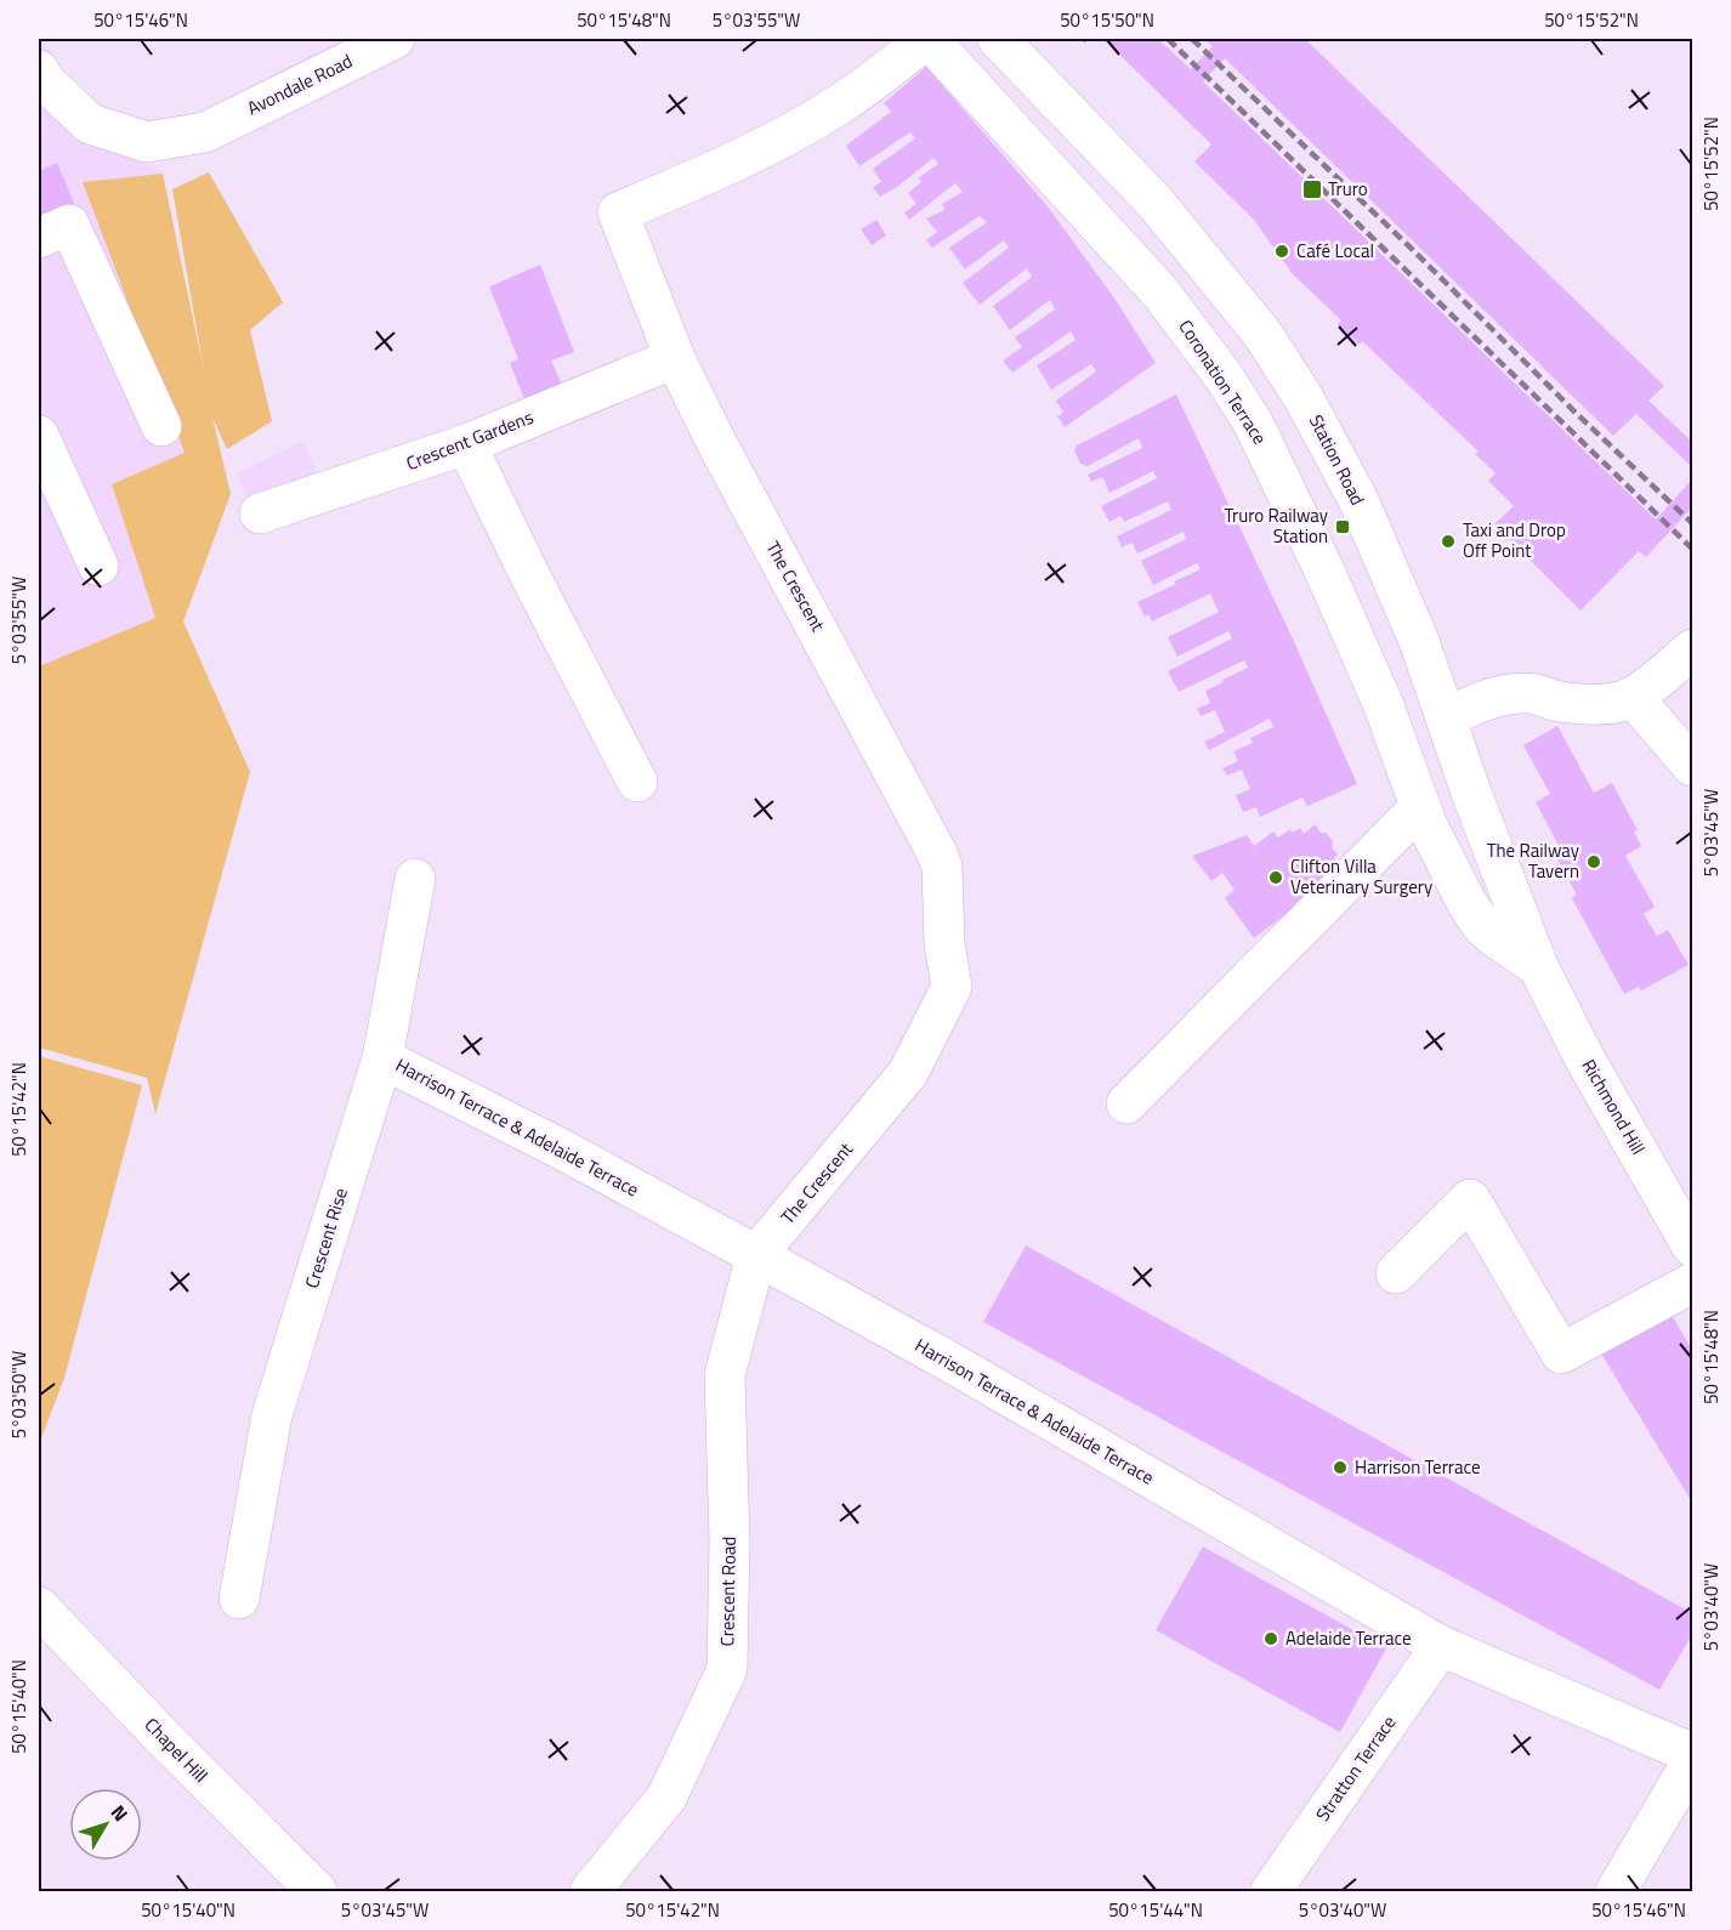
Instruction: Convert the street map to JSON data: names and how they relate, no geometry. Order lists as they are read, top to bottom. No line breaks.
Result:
{"streets":{"street":["Avondale Road","Coronation Terrace","Crescent Gardens","Station Road","The Crescent","Richmond Hill","Harrison Terrace & Adelaide Terrace","Crescent Rise","Crescent Road","Chapel Hill","Stratton Terrace"]},"crossings":[["Coronation Terrace","Station Road"],["Coronation Terrace","The Crescent"],["Coronation Terrace","Richmond Hill"],["Crescent Gardens","The Crescent"],["Station Road","Richmond Hill"],["The Crescent","Harrison Terrace & Adelaide Terrace"],["The Crescent","Crescent Road"],["Harrison Terrace & Adelaide Terrace","Crescent Rise"],["Harrison Terrace & Adelaide Terrace","Crescent Road"],["Harrison Terrace & Adelaide Terrace","Stratton Terrace"]],"places":{"transit":["Truro","Truro Railway Station"],"other":["Café Local","Taxi and Drop Off Point","The Railway Tavern","Clifton Villa Veterinary Surgery","Harrison Terrace","Adelaide Terrace"]},"north":"top right","coordinates":["50°15'46\"N","50°15'48\"N","5°03'55\"W","50°15'50\"N","50°15'52\"N","5°03'45\"W","50°15'42\"N","5°03'50\"W","5°03'40\"W","50°15'40\"N","50°15'44\"N"]}
